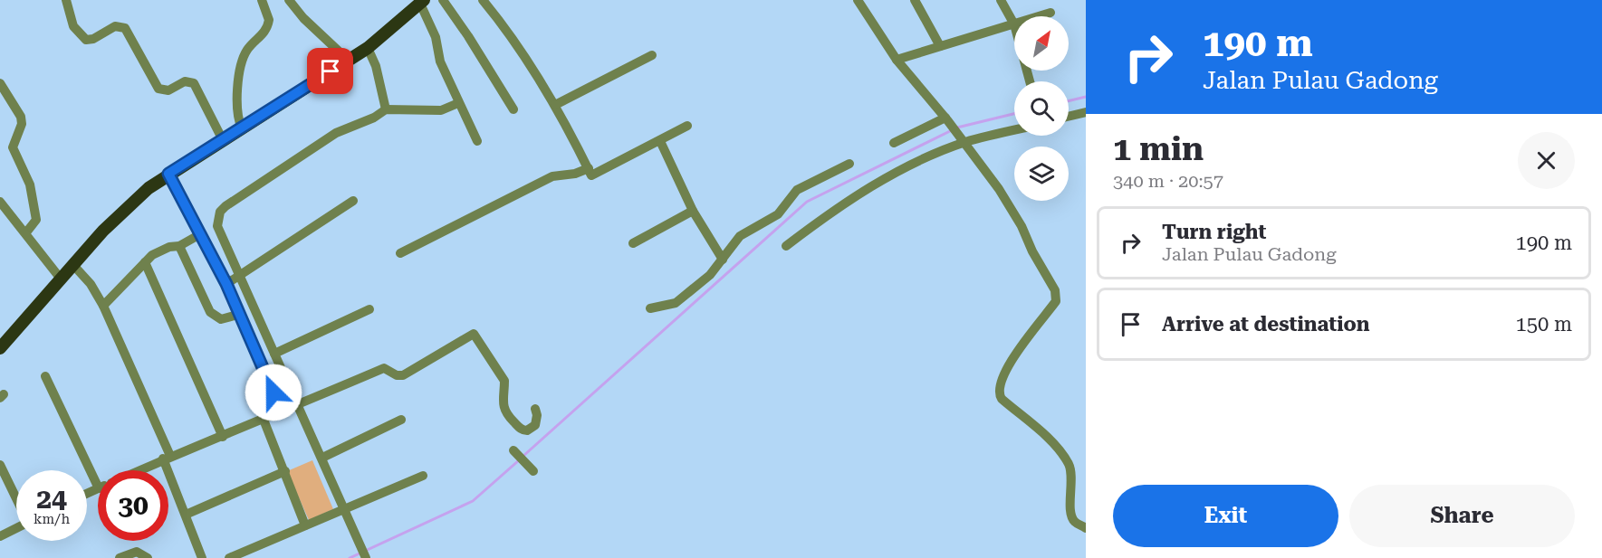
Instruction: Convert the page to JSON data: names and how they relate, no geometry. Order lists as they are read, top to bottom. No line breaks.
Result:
{"north":"top right","page":{"turn":["190 m","Jalan Pulau Gadong"],"heading":["1 min","340 m · 20:57"],"list":[{"name":"Turn right","note":"Jalan Pulau Gadong","value":"190 m"},{"name":"Arrive at destination","value":"150 m"}],"speed":"24 km/h","limit":"30","buttons":["Exit","Share"]}}
